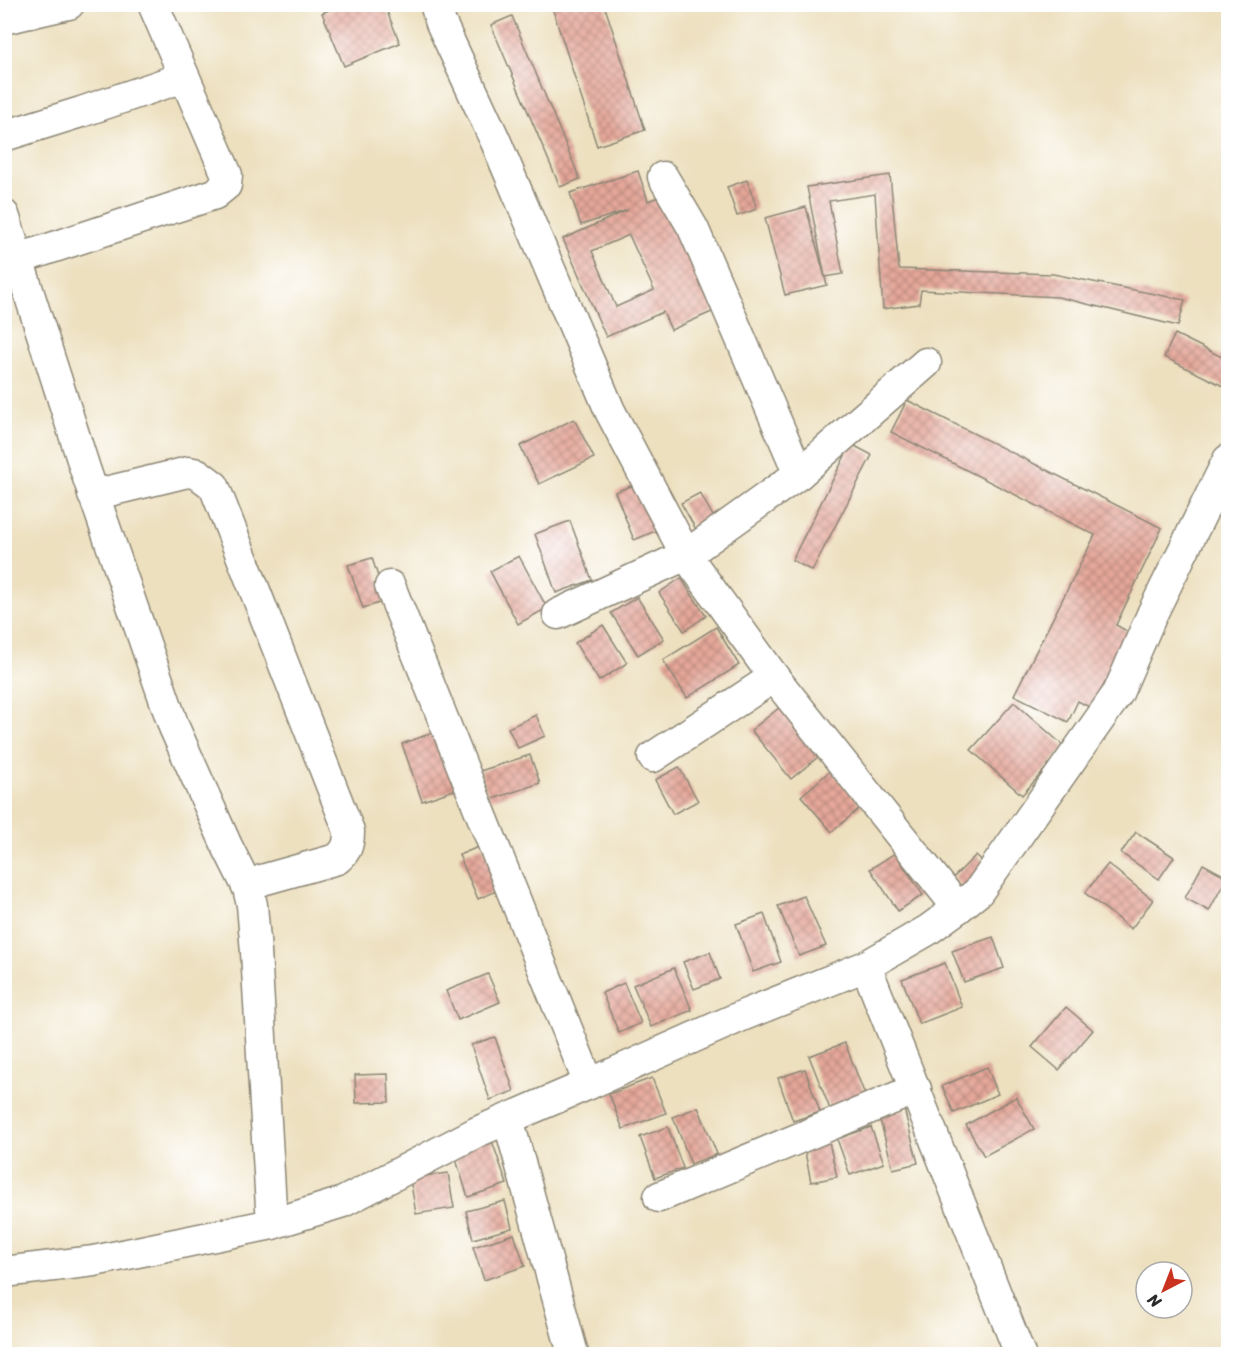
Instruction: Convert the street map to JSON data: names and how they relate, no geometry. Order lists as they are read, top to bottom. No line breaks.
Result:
{"north":"bottom left"}
